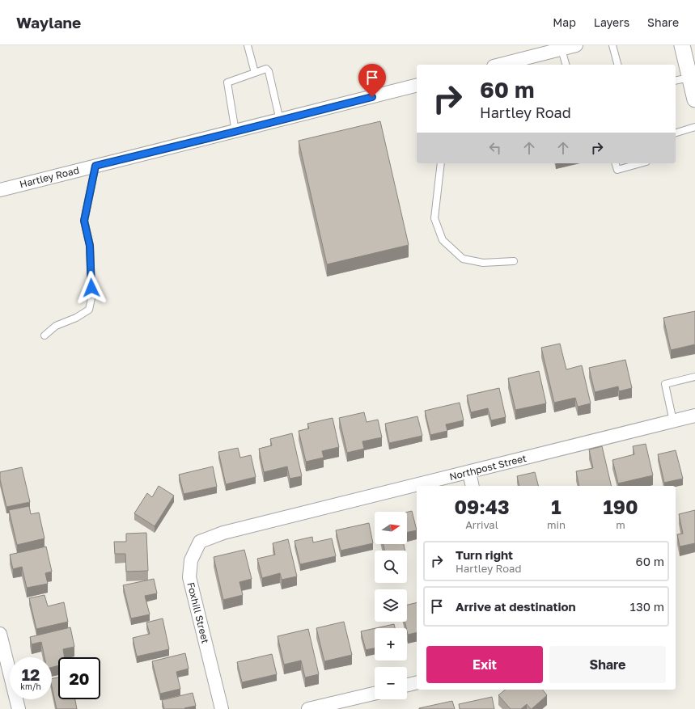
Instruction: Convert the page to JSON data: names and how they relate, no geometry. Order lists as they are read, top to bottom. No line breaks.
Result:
{"streets":{"street":["Hartley Road","Northpost Street","Foxhill Street"]},"crossings":[["Northpost Street","Foxhill Street"]],"north":"right","page":{"header":"Waylane","nav":["Map","Layers","Share"],"turn":["60 m","Hartley Road"],"eta":["09:43","Arrival","1","min","190","m"],"map_buttons":["+","−"],"list":[{"name":"Turn right","note":"Hartley Road","value":"60 m"},{"name":"Arrive at destination","value":"130 m"}],"buttons":["Exit","Share"],"speed":"12 km/h","limit":"20"}}
